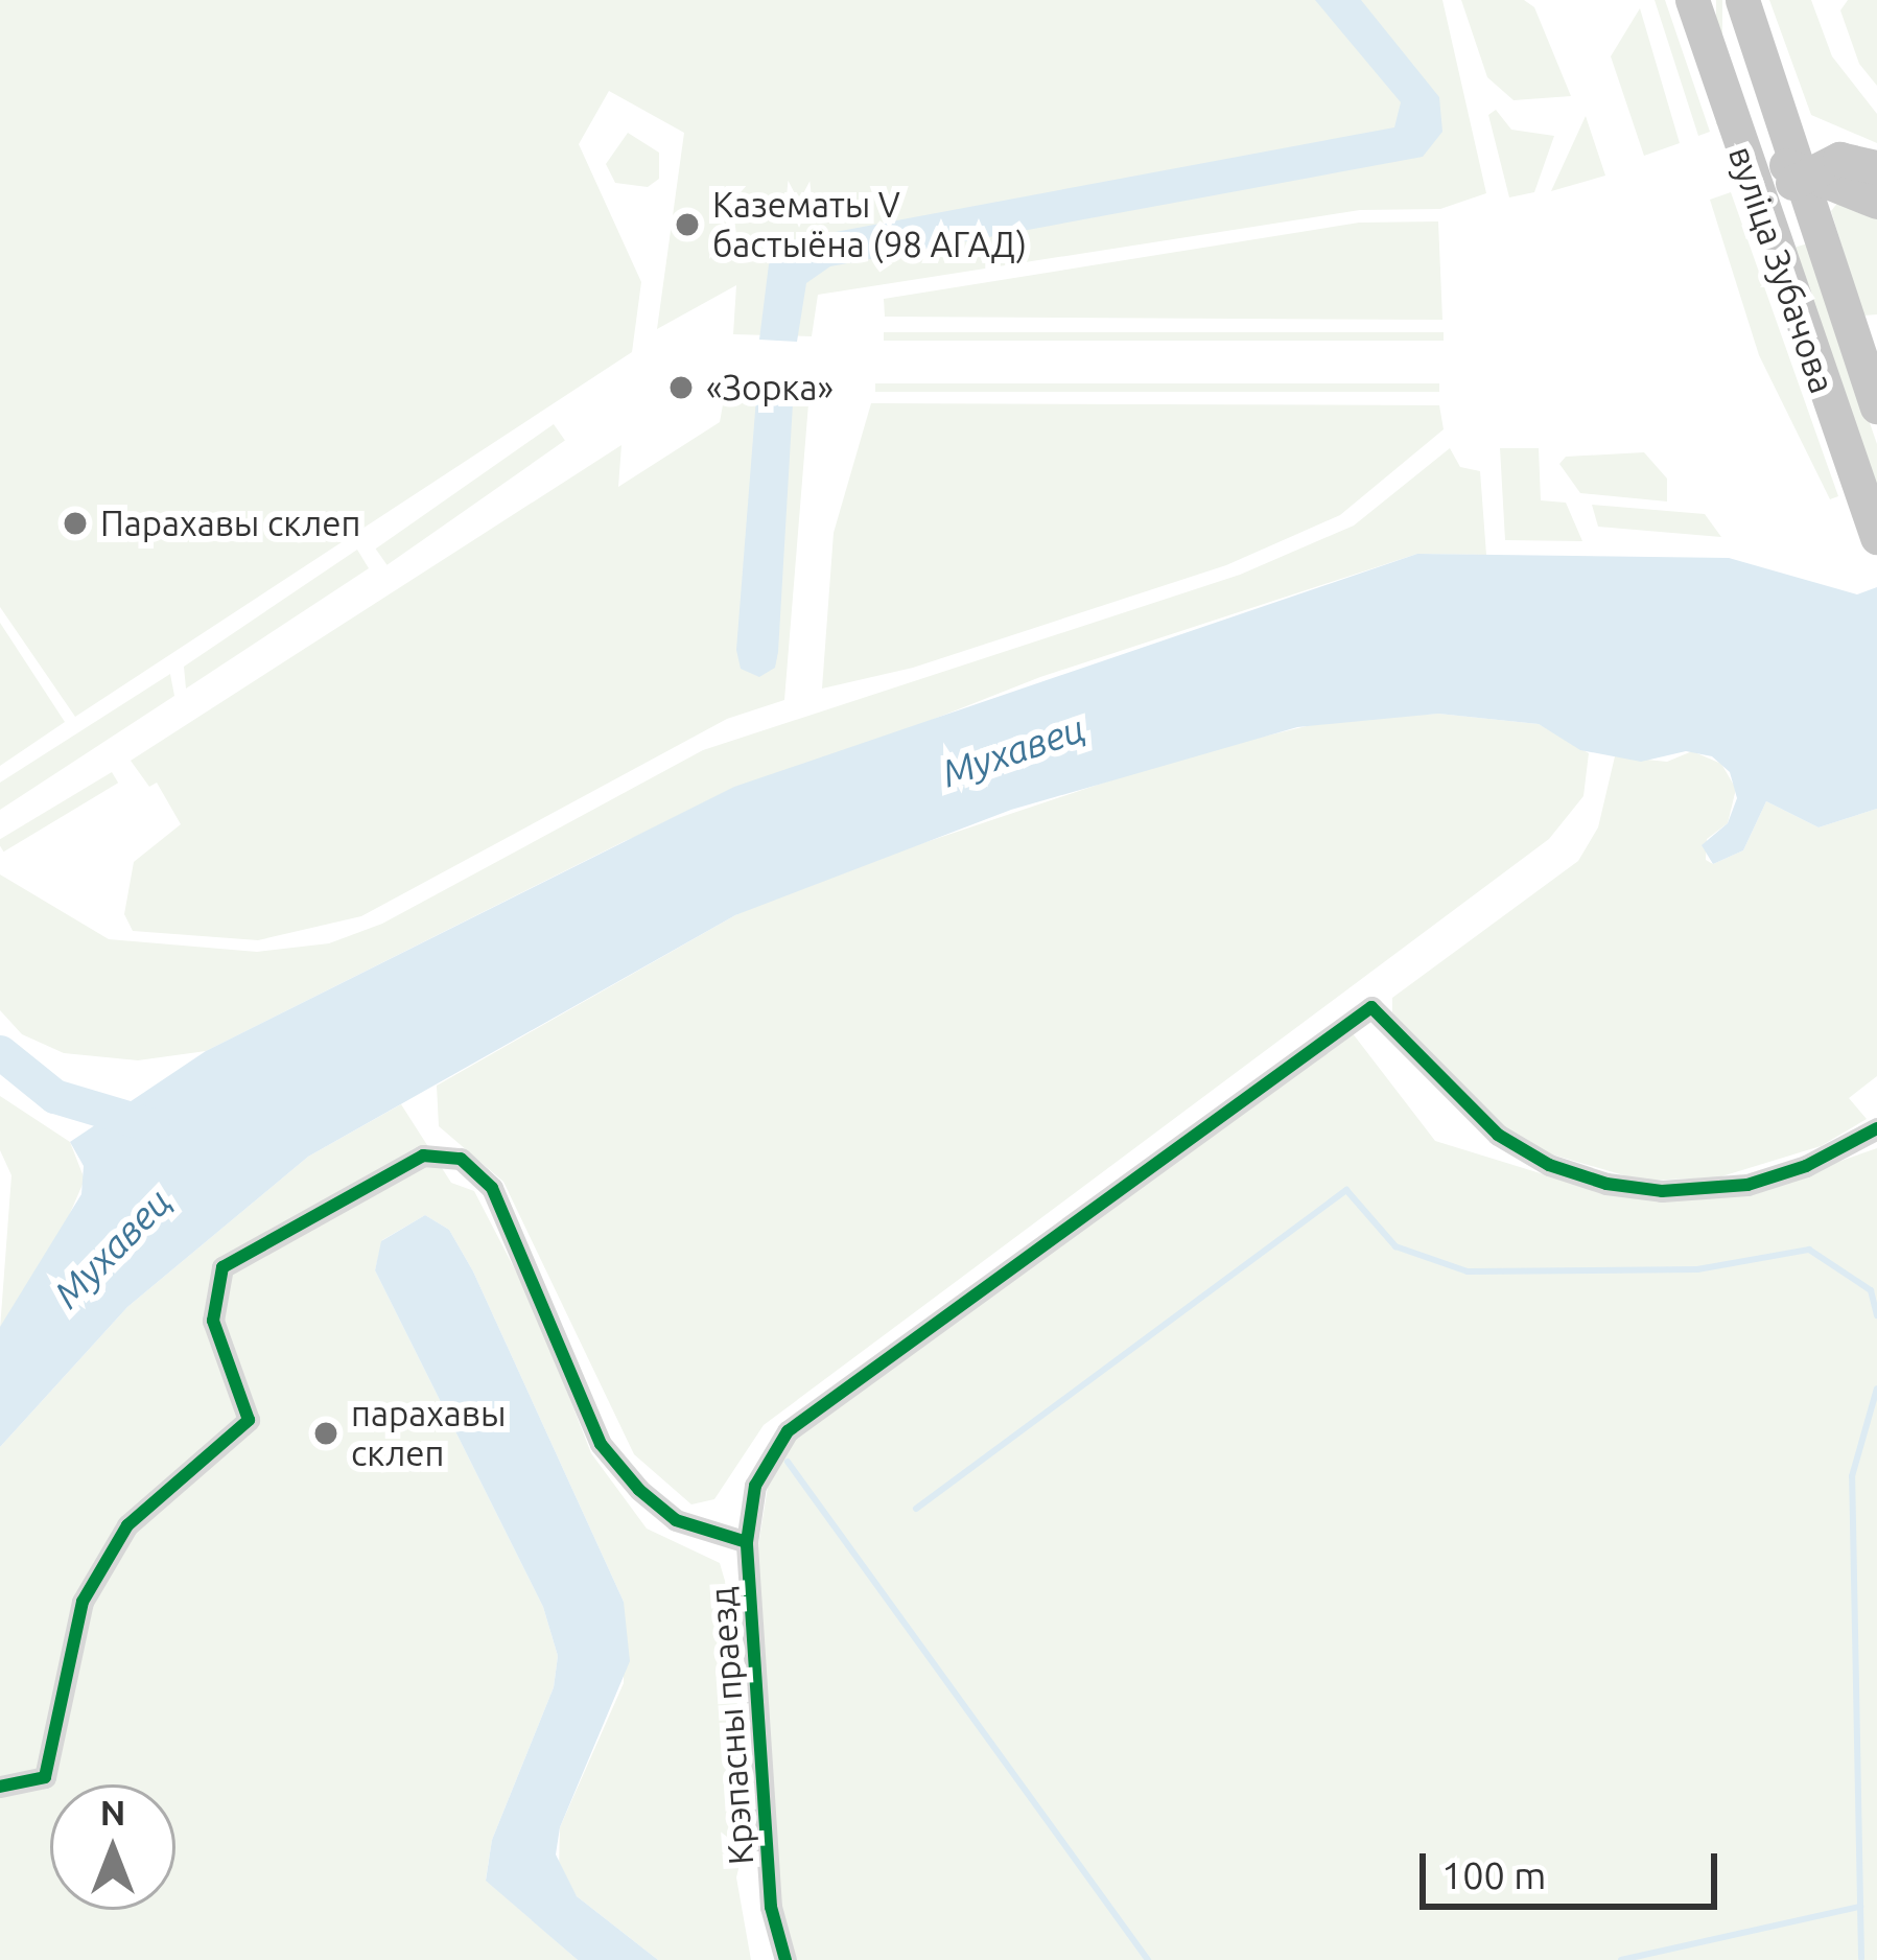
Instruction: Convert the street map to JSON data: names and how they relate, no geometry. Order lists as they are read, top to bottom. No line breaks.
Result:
{"streets":{"highway":["вуліца Зубачова"],"street":["Крэпасны праезд"]},"water":["Мухавец"],"places":["Казематы V бастыёна (98 АГАД)","«Зорка»","Парахавы склеп","парахавы склеп"],"scale_bar":"100 m","north":"top"}
